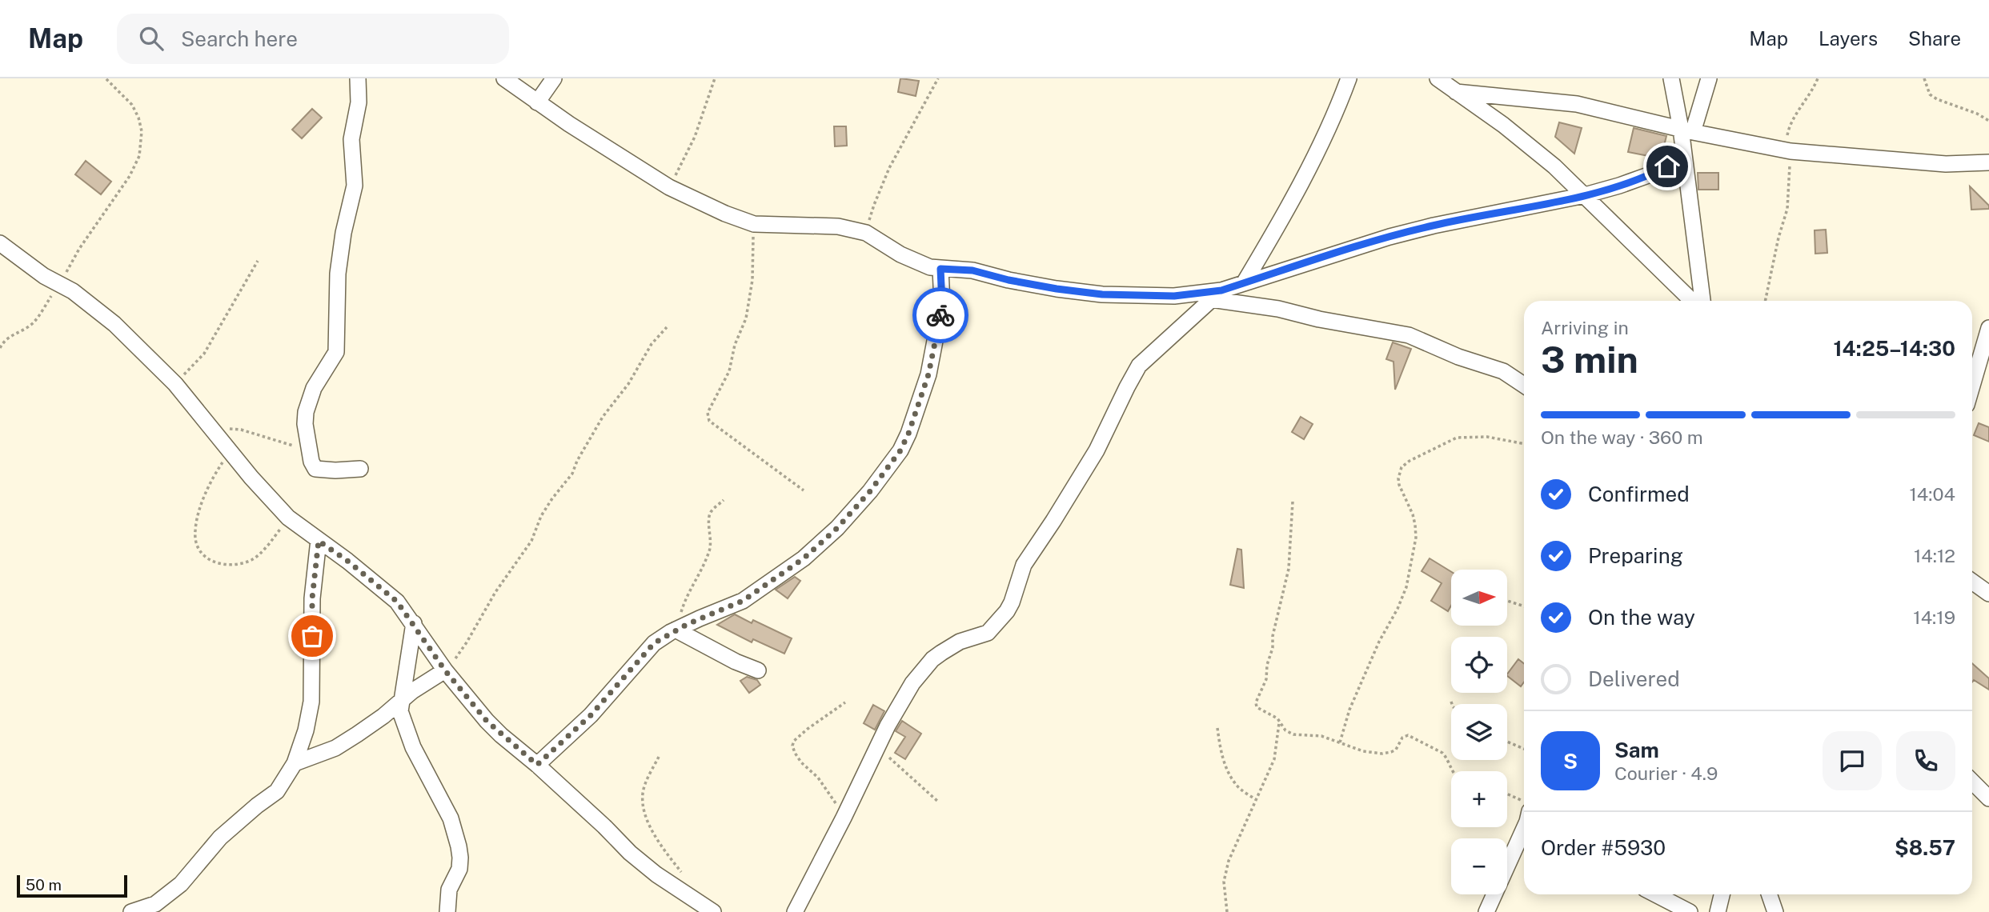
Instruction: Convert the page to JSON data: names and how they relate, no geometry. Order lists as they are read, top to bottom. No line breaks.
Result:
{"scale_bar":"50 m","north":"right","page":{"header":"Map","search":"Search here","nav":["Map","Layers","Share"],"heading":["3 min","Arriving in","14:25–14:30"],"panel":["Sam","Courier · 4.9","Order #5930","$8.57"],"bar":"On the way · 360 m","list":[["Confirmed","14:04"],["Preparing","14:12"],["On the way","14:19"],"Delivered"],"map_buttons":["+","−"],"round":"S","scale":"50 m"}}
